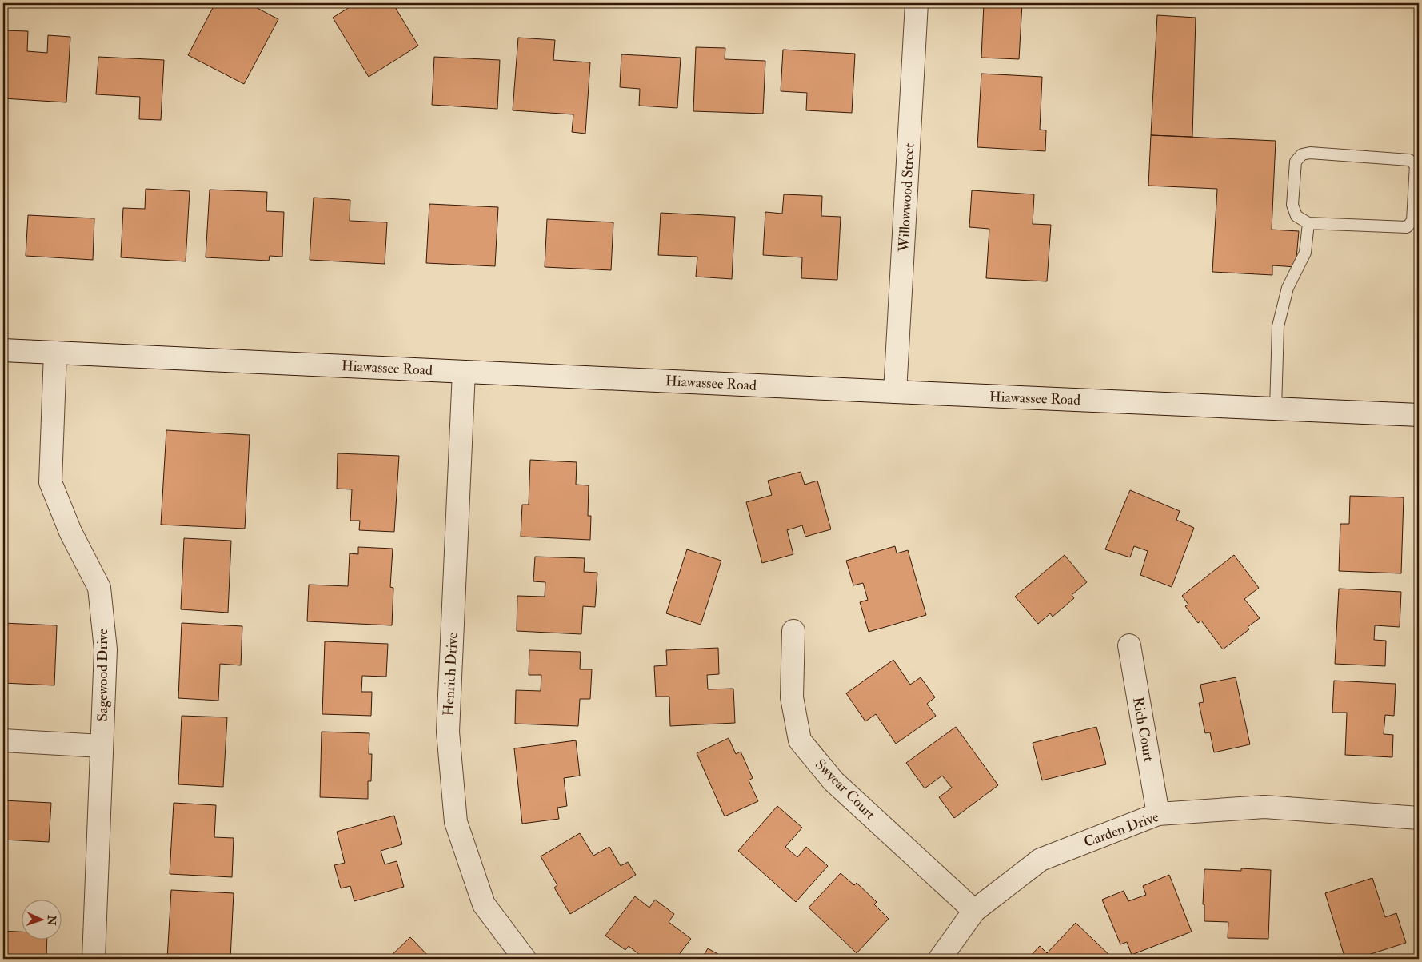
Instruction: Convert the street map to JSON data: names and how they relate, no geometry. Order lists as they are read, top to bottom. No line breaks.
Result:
{"streets":{"street":["Willowwood Street","Hiawassee Road","Henrich Drive","Sagewood Drive","Rich Court","Swyear Court","Carden Drive"]},"crossings":[["Willowwood Street","Hiawassee Road"],["Hiawassee Road","Henrich Drive"],["Hiawassee Road","Sagewood Drive"],["Rich Court","Carden Drive"],["Swyear Court","Carden Drive"]],"north":"right"}
